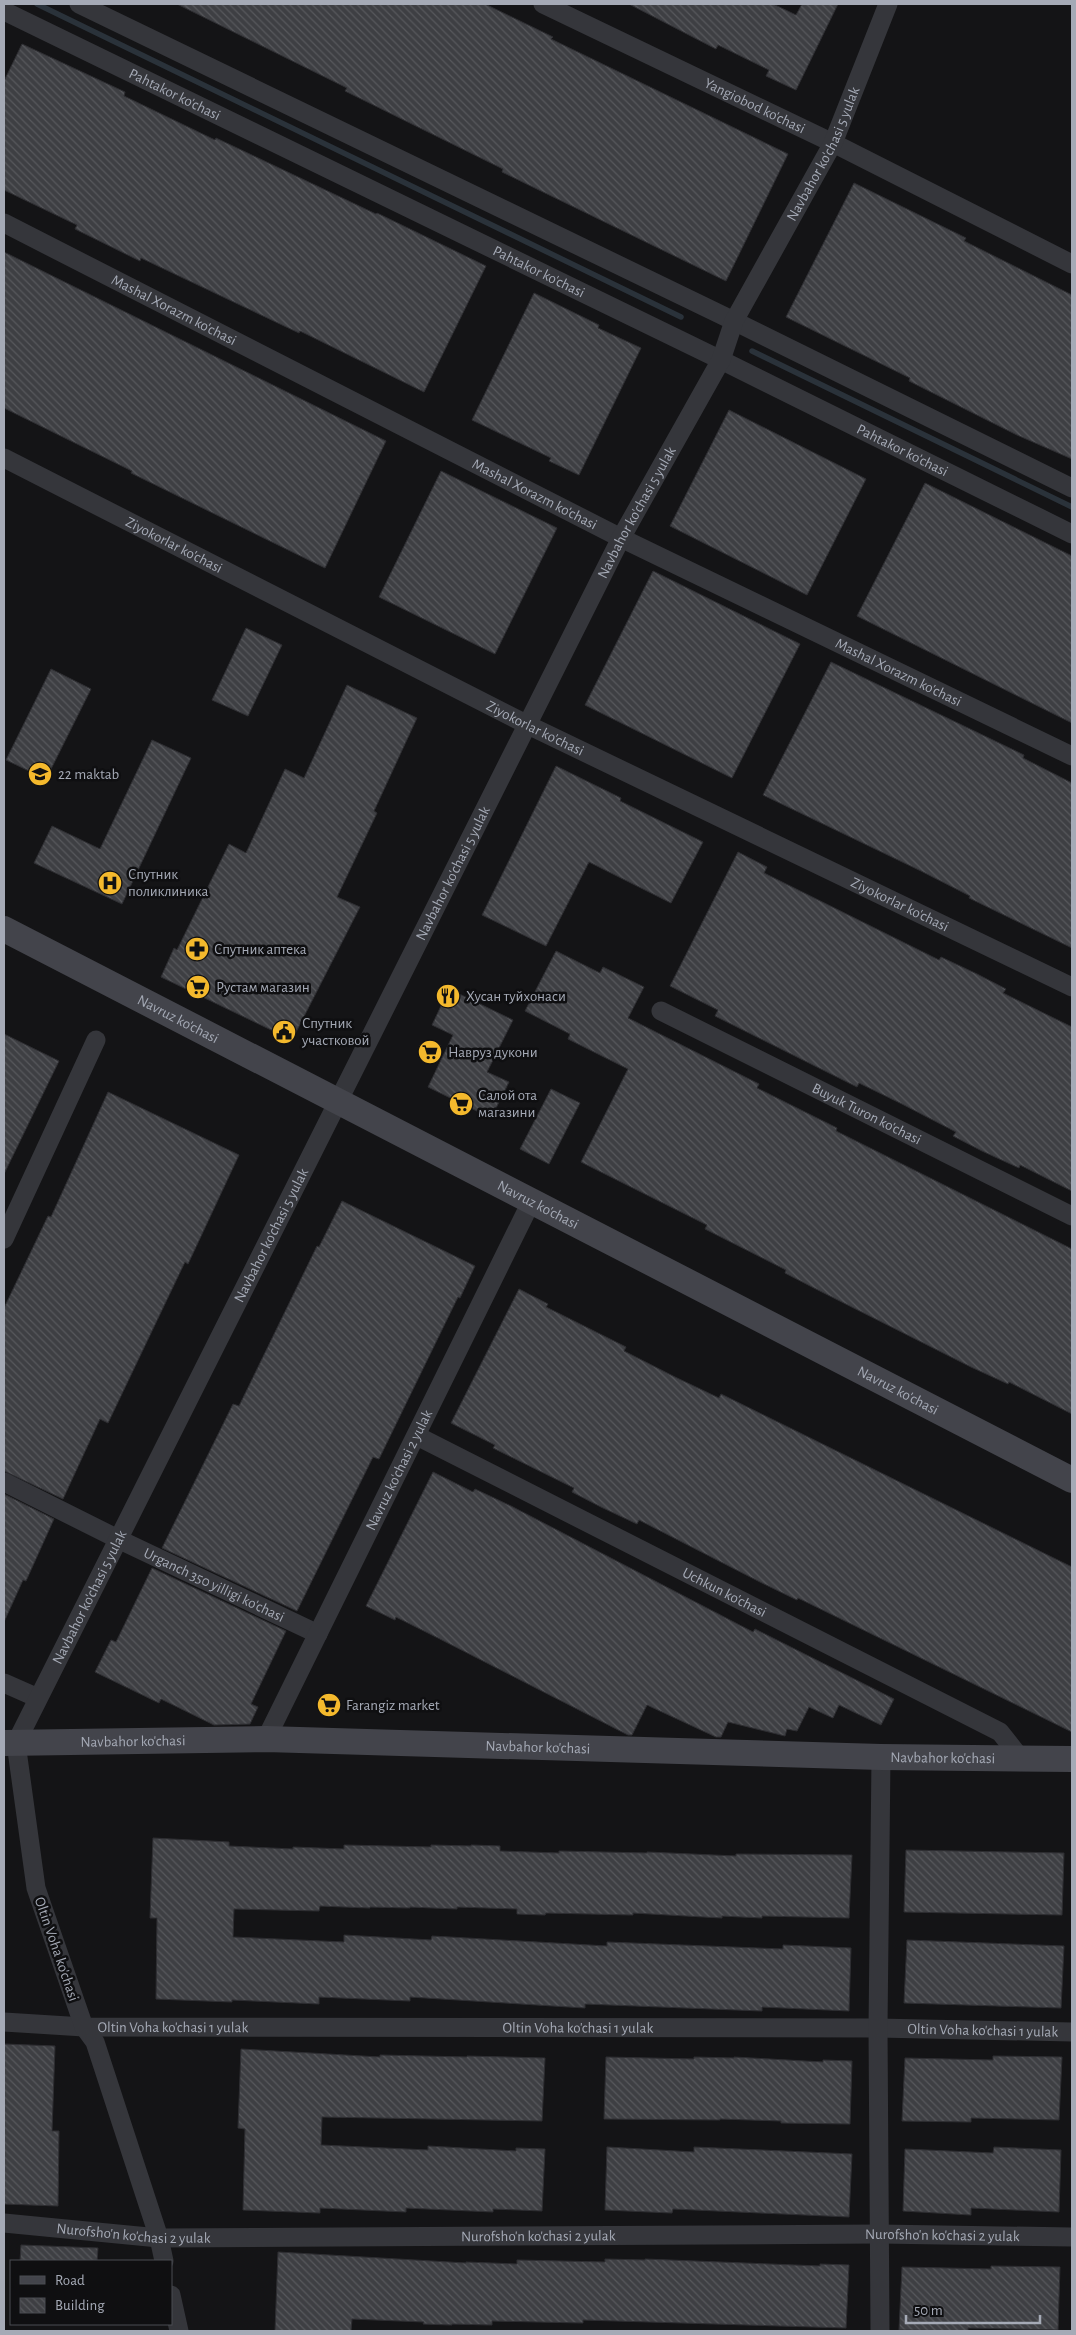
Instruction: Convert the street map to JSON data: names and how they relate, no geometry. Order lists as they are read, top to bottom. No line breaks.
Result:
{"streets":{"street":["Pahtakor ko'chasi","Yangiobod ko'chasi","Navbahor ko'chasi 5 yulak","Mashal Xorazm ko'chasi","Ziyokorlar ko'chasi","Navruz ko'chasi","Buyuk Turon ko'chasi","Navruz ko'chasi 2 yulak","Urganch 350 yilligi ko'chasi","Uchkun ko'chasi","Navbahor ko'chasi","Oltin Voha ko'chasi","Oltin Voha ko'chasi 1 yulak","Nurofsho'n ko'chasi 2 yulak"]},"crossings":[["Pahtakor ko'chasi","Navbahor ko'chasi 5 yulak"],["Yangiobod ko'chasi","Navbahor ko'chasi 5 yulak"],["Navbahor ko'chasi 5 yulak","Mashal Xorazm ko'chasi"],["Navbahor ko'chasi 5 yulak","Ziyokorlar ko'chasi"],["Navbahor ko'chasi 5 yulak","Navruz ko'chasi"],["Navbahor ko'chasi 5 yulak","Urganch 350 yilligi ko'chasi"],["Navbahor ko'chasi 5 yulak","Navbahor ko'chasi"],["Navbahor ko'chasi 5 yulak","Oltin Voha ko'chasi"],["Navruz ko'chasi","Navruz ko'chasi 2 yulak"],["Navruz ko'chasi 2 yulak","Urganch 350 yilligi ko'chasi"],["Navruz ko'chasi 2 yulak","Uchkun ko'chasi"],["Navruz ko'chasi 2 yulak","Navbahor ko'chasi"],["Uchkun ko'chasi","Navbahor ko'chasi"],["Navbahor ko'chasi","Oltin Voha ko'chasi"],["Oltin Voha ko'chasi","Oltin Voha ko'chasi 1 yulak"],["Oltin Voha ko'chasi","Nurofsho'n ko'chasi 2 yulak"]],"places":{"school or university":["22 maktab"],"hospital":["Спутник поликлиника"],"pharmacy":["Спутник аптека"],"supermarket":["Рустам магазин","Навруз дукони","Салой ота магазини","Farangiz market"],"restaurant":["Хусан туйхонаси"],"public building":["Спутник участковой"]},"legend":["Road","Building"],"scale_bar":"50 m"}
